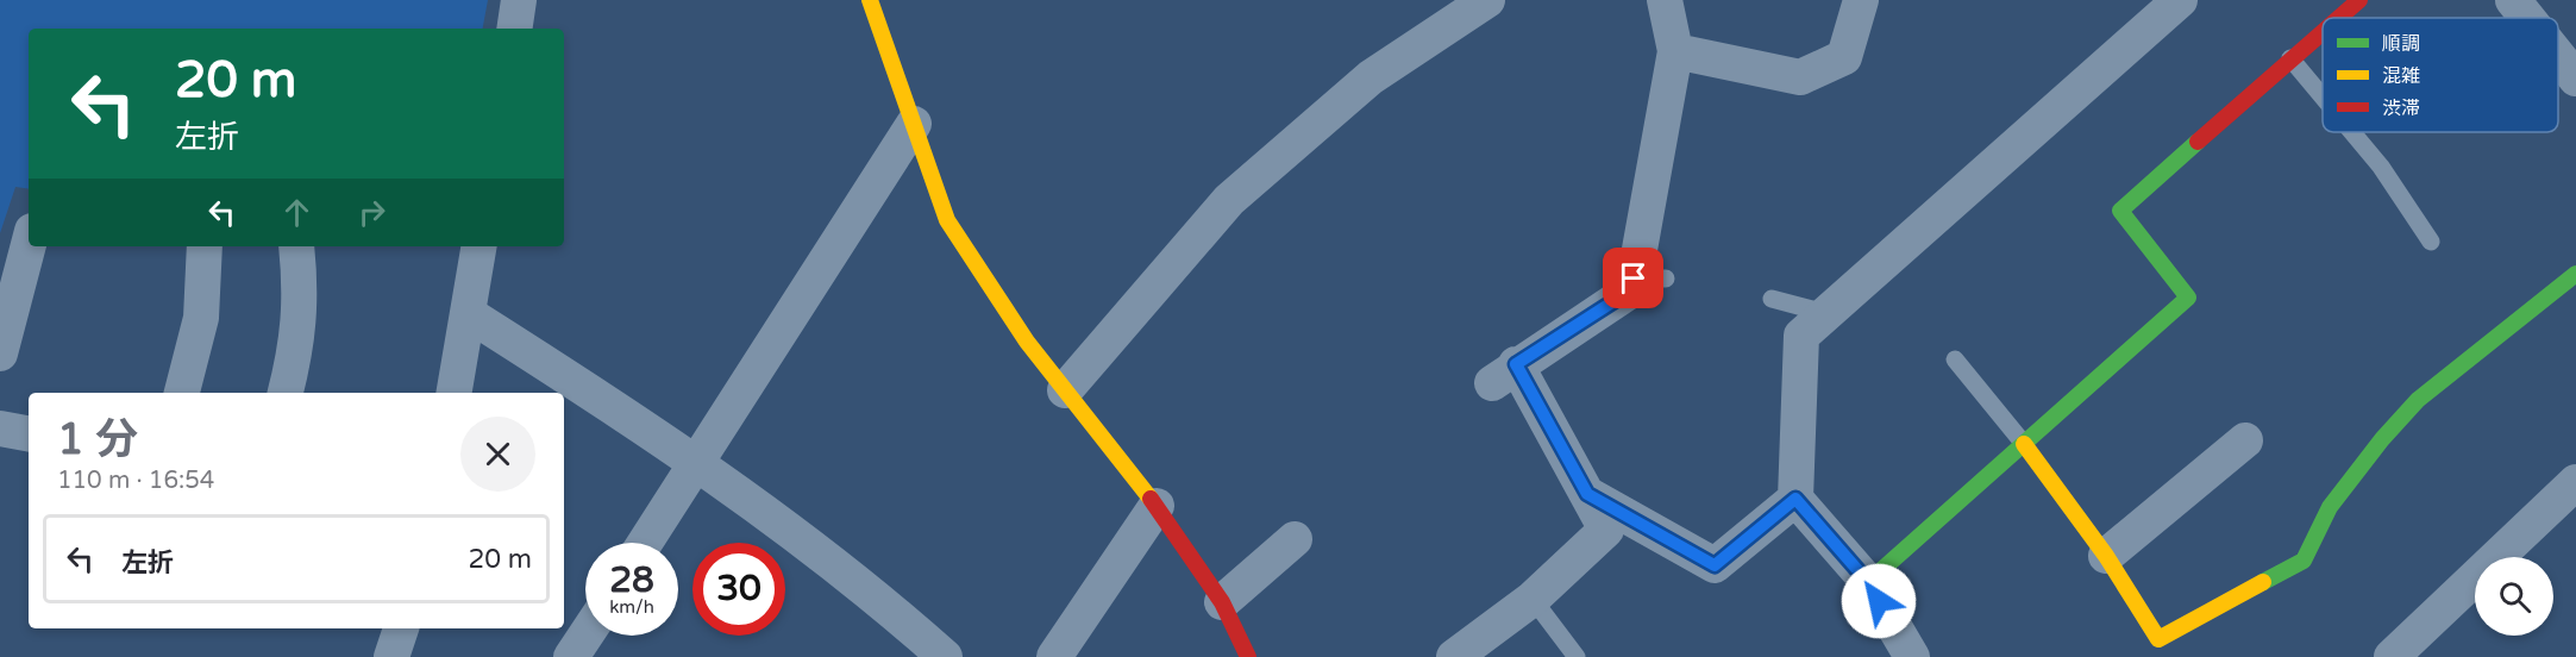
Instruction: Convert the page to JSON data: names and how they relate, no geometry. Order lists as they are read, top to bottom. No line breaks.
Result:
{"legend":["順調","混雑","渋滞"],"page":{"turn":["20 m","左折"],"heading":["1 分","110 m · 16:54"],"list":[{"name":"左折","value":"20 m"}],"speed":"28 km/h","limit":"30"}}
